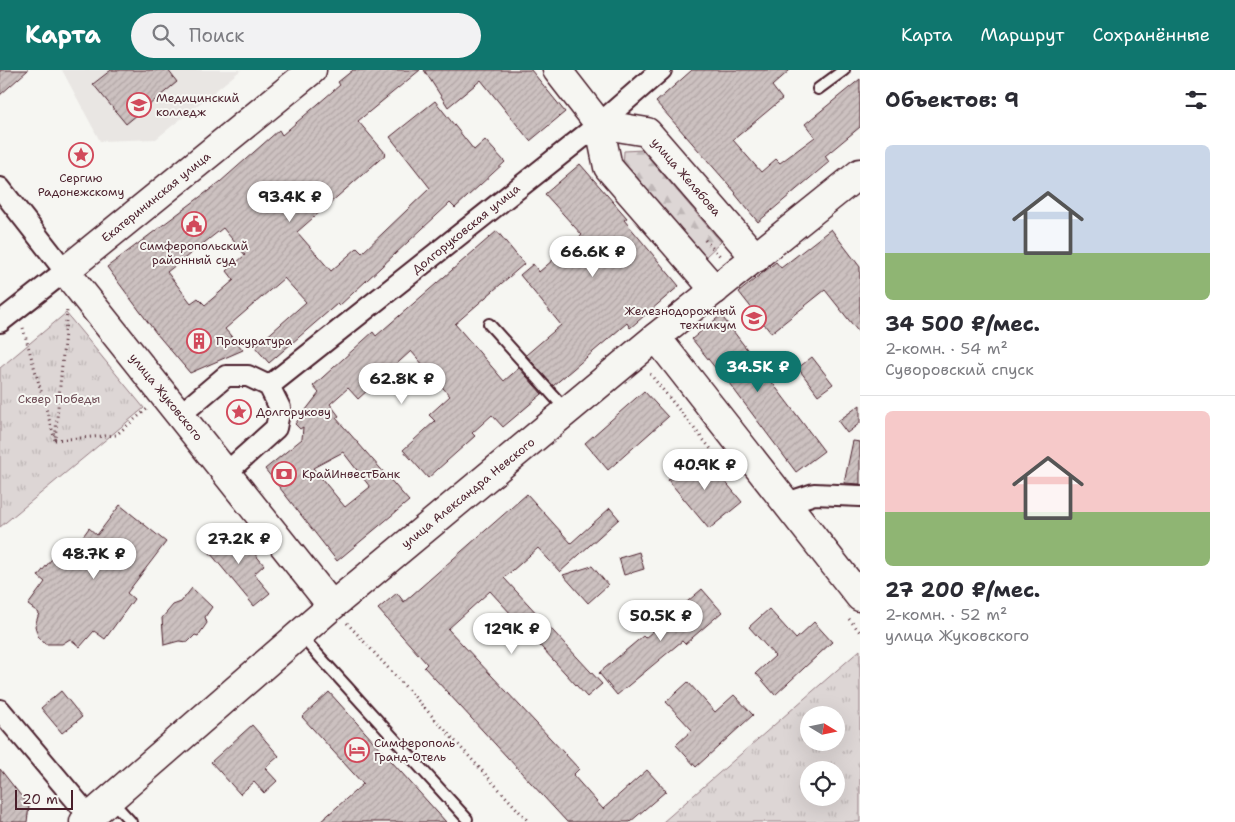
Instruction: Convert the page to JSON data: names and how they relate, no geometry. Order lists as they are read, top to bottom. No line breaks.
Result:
{"streets":{"main road":["улица Желябова","Екатерининская улица","улица Жуковского","улица Александра Невского"],"street":["Долгоруковская улица"]},"crossings":[["улица Желябова","Долгоруковская улица"],["улица Желябова","улица Александра Невского"],["Екатерининская улица","улица Жуковского"],["улица Жуковского","улица Александра Невского"]],"parks":["Сквер Победы"],"places":{"school or university":["Медицинский колледж","Железнодорожный техникум"],"place":["Сергию Радонежскому","Долгорукову"],"public building":["Симферопольский районный суд"],"building":["Прокуратура"],"bank":["КрайИнвестБанк"],"hotel":["Симферополь Гранд-Отель"]},"scale_bar":"20 m","north":"right","page":{"header":"Карта","search":"Поиск","nav":["Карта","Маршрут","Сохранённые"],"heading":"Объектов: 9","list":[{"name":"34 500 ₽/мес.","note":"2-комн. · 54 m² · Суворовский спуск"},{"name":"27 200 ₽/мес.","note":"2-комн. · 52 m² · улица Жуковского"}],"price":["93.4K ₽","66.6K ₽","34.5K ₽","62.8K ₽","40.9K ₽","27.2K ₽","48.7K ₽","50.5K ₽","129K ₽"],"scale":"20 m"}}
